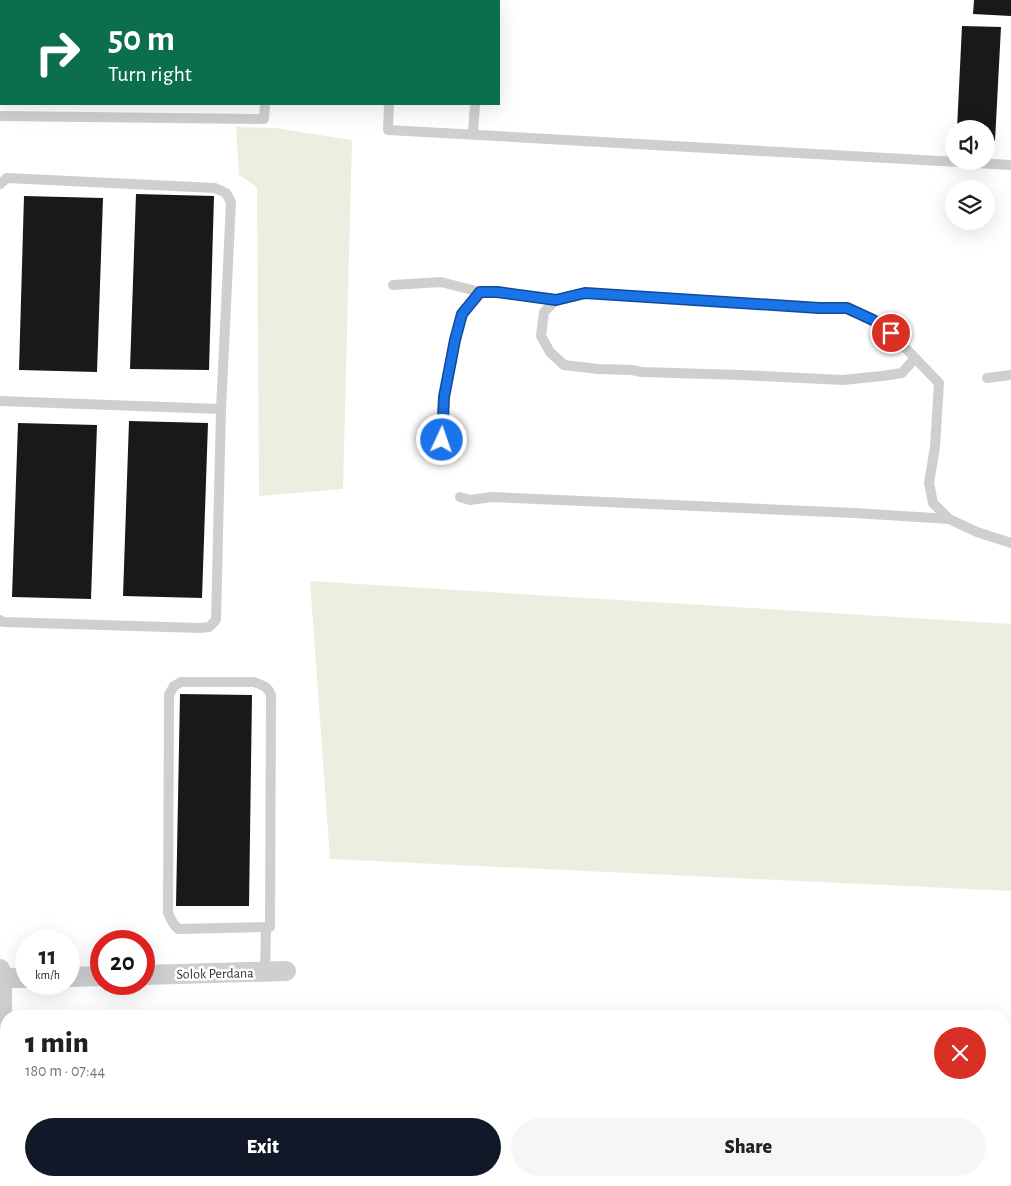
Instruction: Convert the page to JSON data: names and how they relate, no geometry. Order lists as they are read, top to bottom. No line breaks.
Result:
{"streets":{"street":["Solok Perdana"]},"page":{"turn":["50 m","Turn right"],"speed":"11 km/h","limit":"20","heading":["1 min","180 m · 07:44"],"buttons":["Exit","Share"]}}
